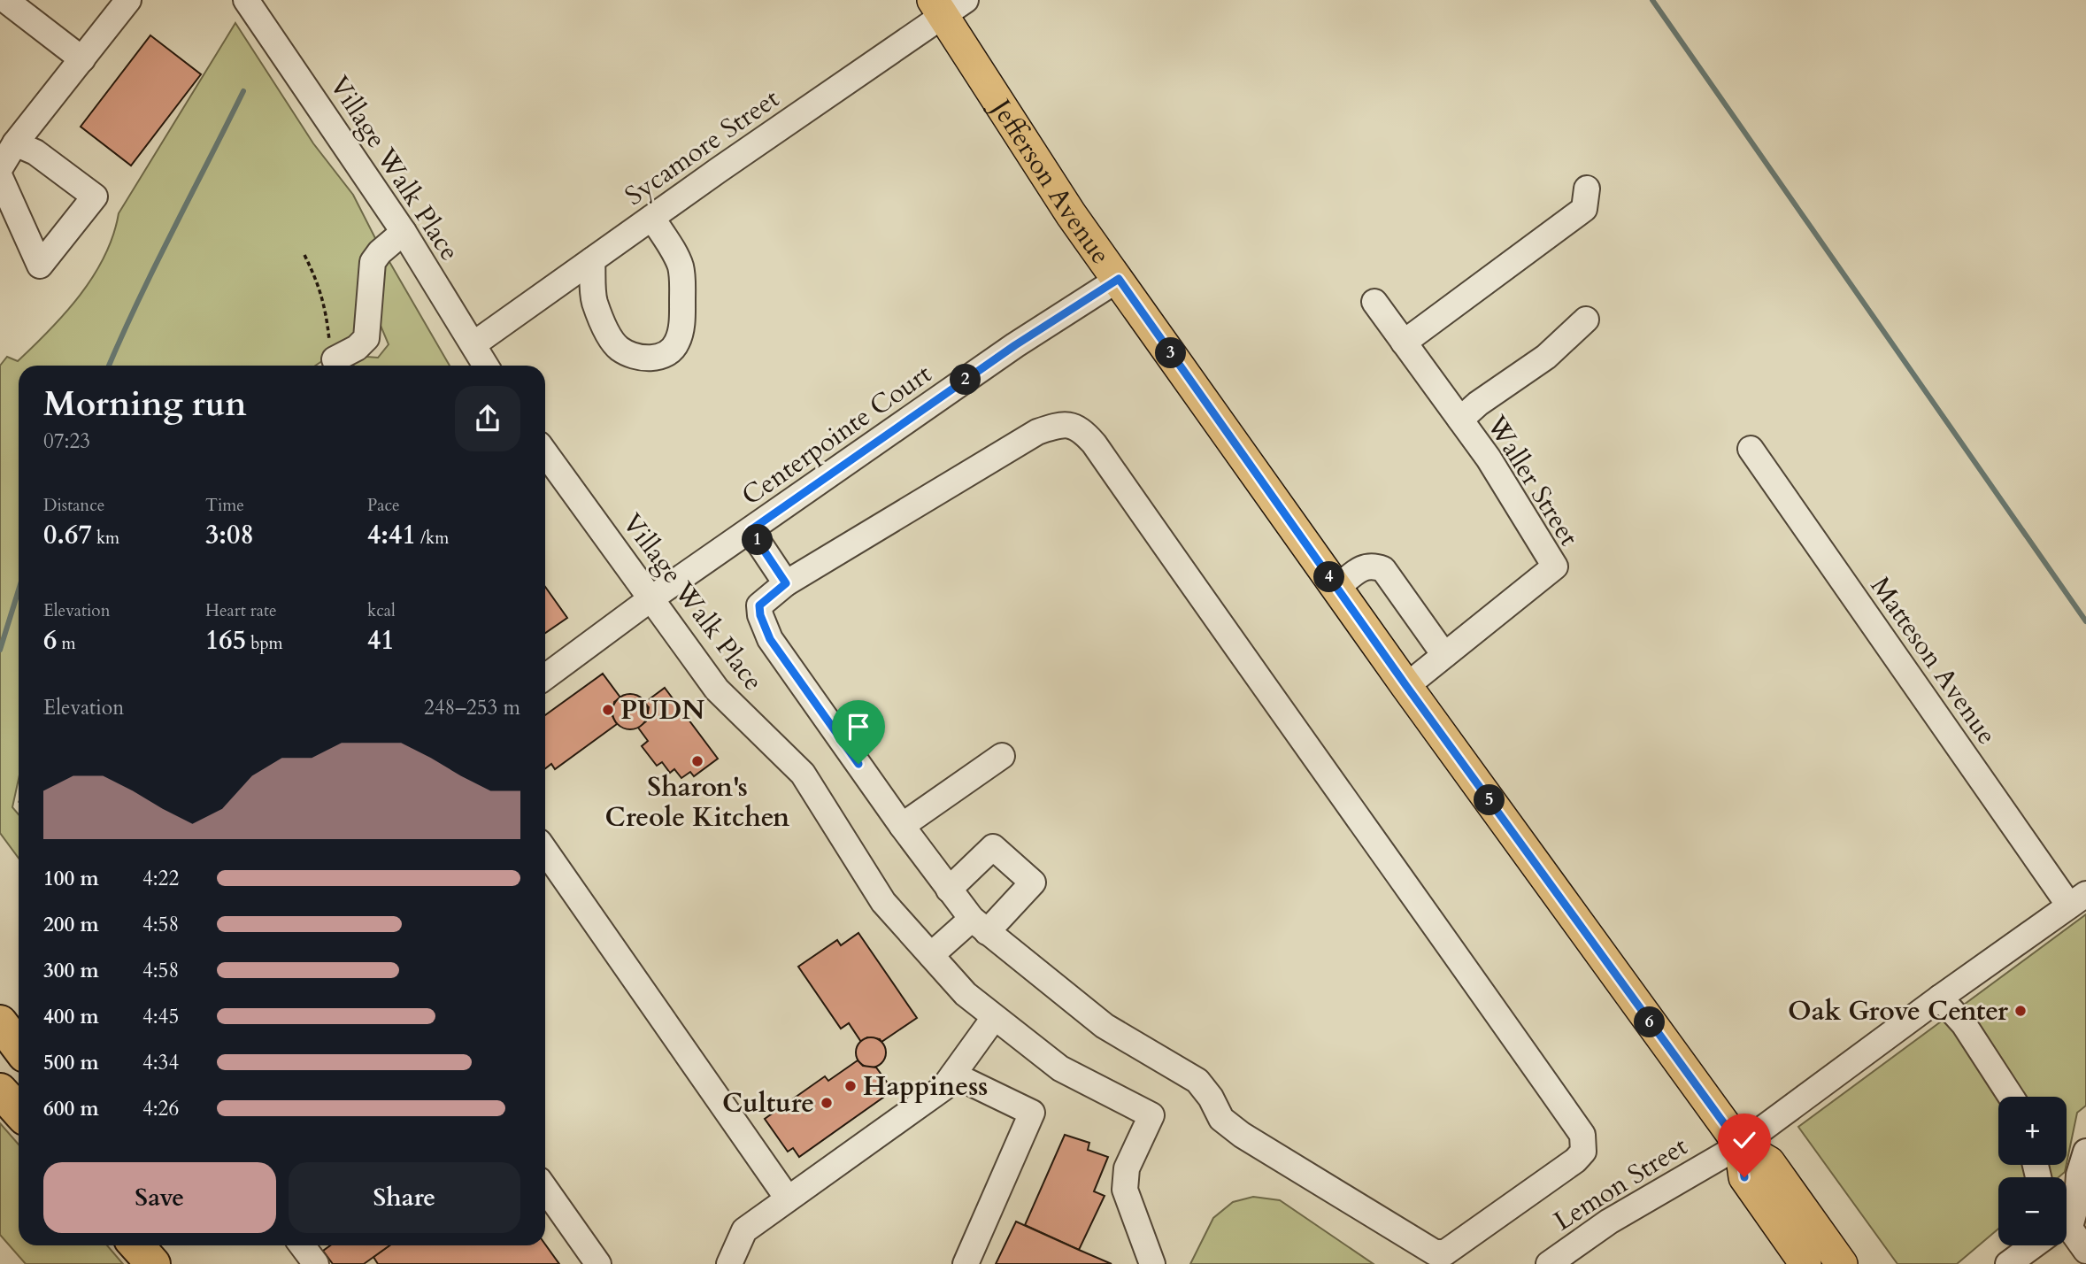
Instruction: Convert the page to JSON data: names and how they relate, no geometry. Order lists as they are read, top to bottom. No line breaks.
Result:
{"streets":{"main road":["Jefferson Avenue"],"street":["Sycamore Street","Village Walk Place","Centerpointe Court","Waller Street","Matteson Avenue","Lemon Street"]},"crossings":[["Sycamore Street","Village Walk Place"],["Sycamore Street","Jefferson Avenue"],["Village Walk Place","Centerpointe Court"],["Jefferson Avenue","Centerpointe Court"],["Jefferson Avenue","Waller Street"],["Jefferson Avenue","Lemon Street"],["Matteson Avenue","Lemon Street"]],"places":["PUDN","Sharon's Creole Kitchen","Oak Grove Center","Happiness","Culture"],"page":{"pins":["3","2","1","4","5","6"],"heading":["Morning run","07:23"],"stats":[["Distance","0.67 km"],["Time","3:08"],["Pace","4:41 /km"],["Elevation","6 m"],["Heart rate","165 bpm"],["kcal","41"]],"chart":["Elevation","248–253 m"],"list":[{"name":"100 m","note":"4:22"},{"name":"200 m","note":"4:58"},{"name":"300 m","note":"4:58"},{"name":"400 m","note":"4:45"},{"name":"500 m","note":"4:34"},{"name":"600 m","note":"4:26"}],"map_buttons":["+","−"],"buttons":["Save","Share"]}}
